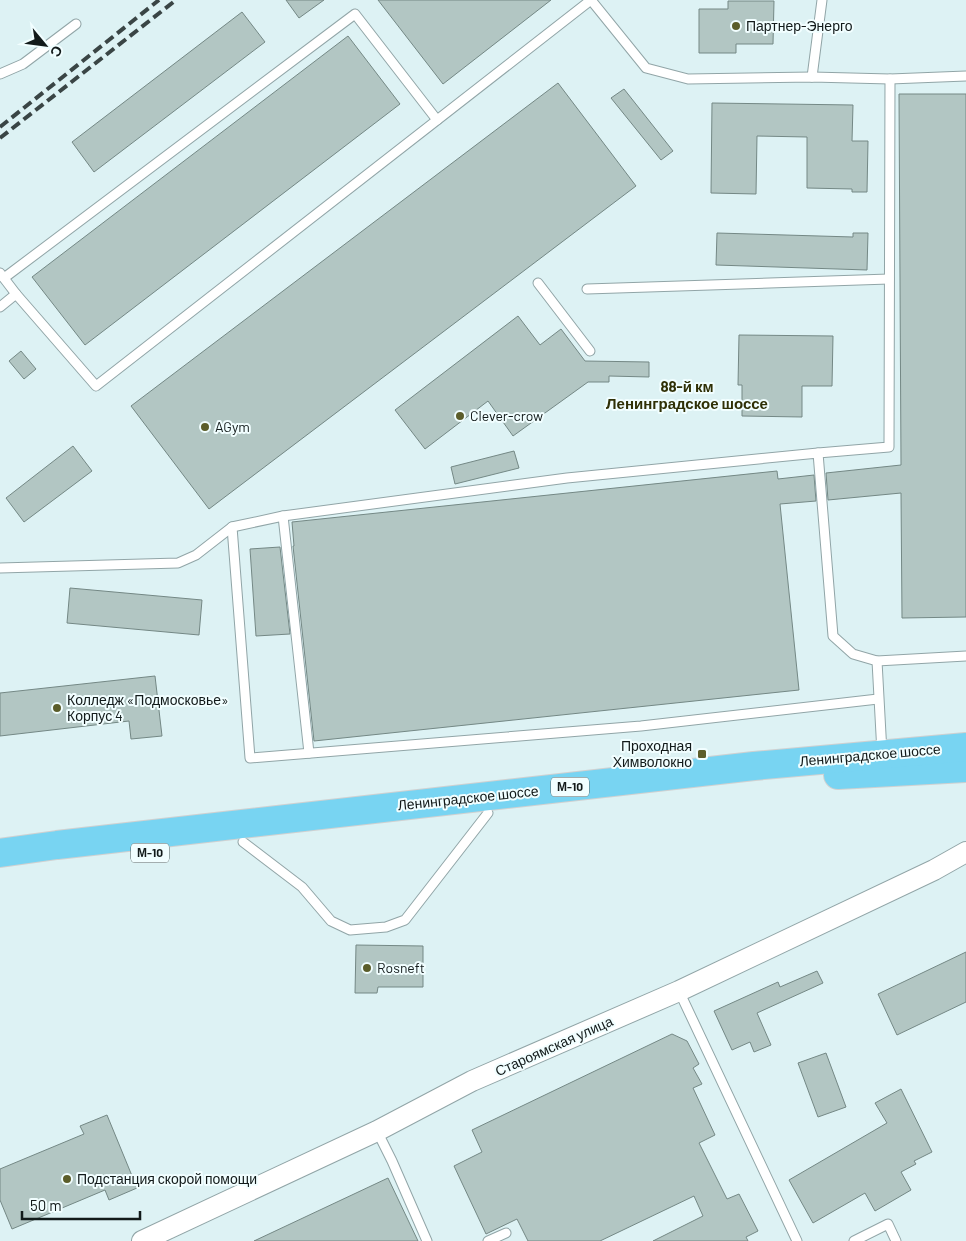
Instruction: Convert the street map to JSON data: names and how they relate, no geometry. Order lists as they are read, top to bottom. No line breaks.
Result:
{"streets":{"highway":["Ленинградское шоссе","М-10"],"street":["Староямская улица"]},"districts":["88-й км Ленинградское шоссе"],"places":{"other":["Партнер-Энерго","Clever-crow","AGym","Колледж «Подмосковье» Корпус 4","Rosneft","Подстанция скорой помощи"],"transit":["Проходная Химволокно"]},"scale_bar":"50 m","north":"bottom right"}
